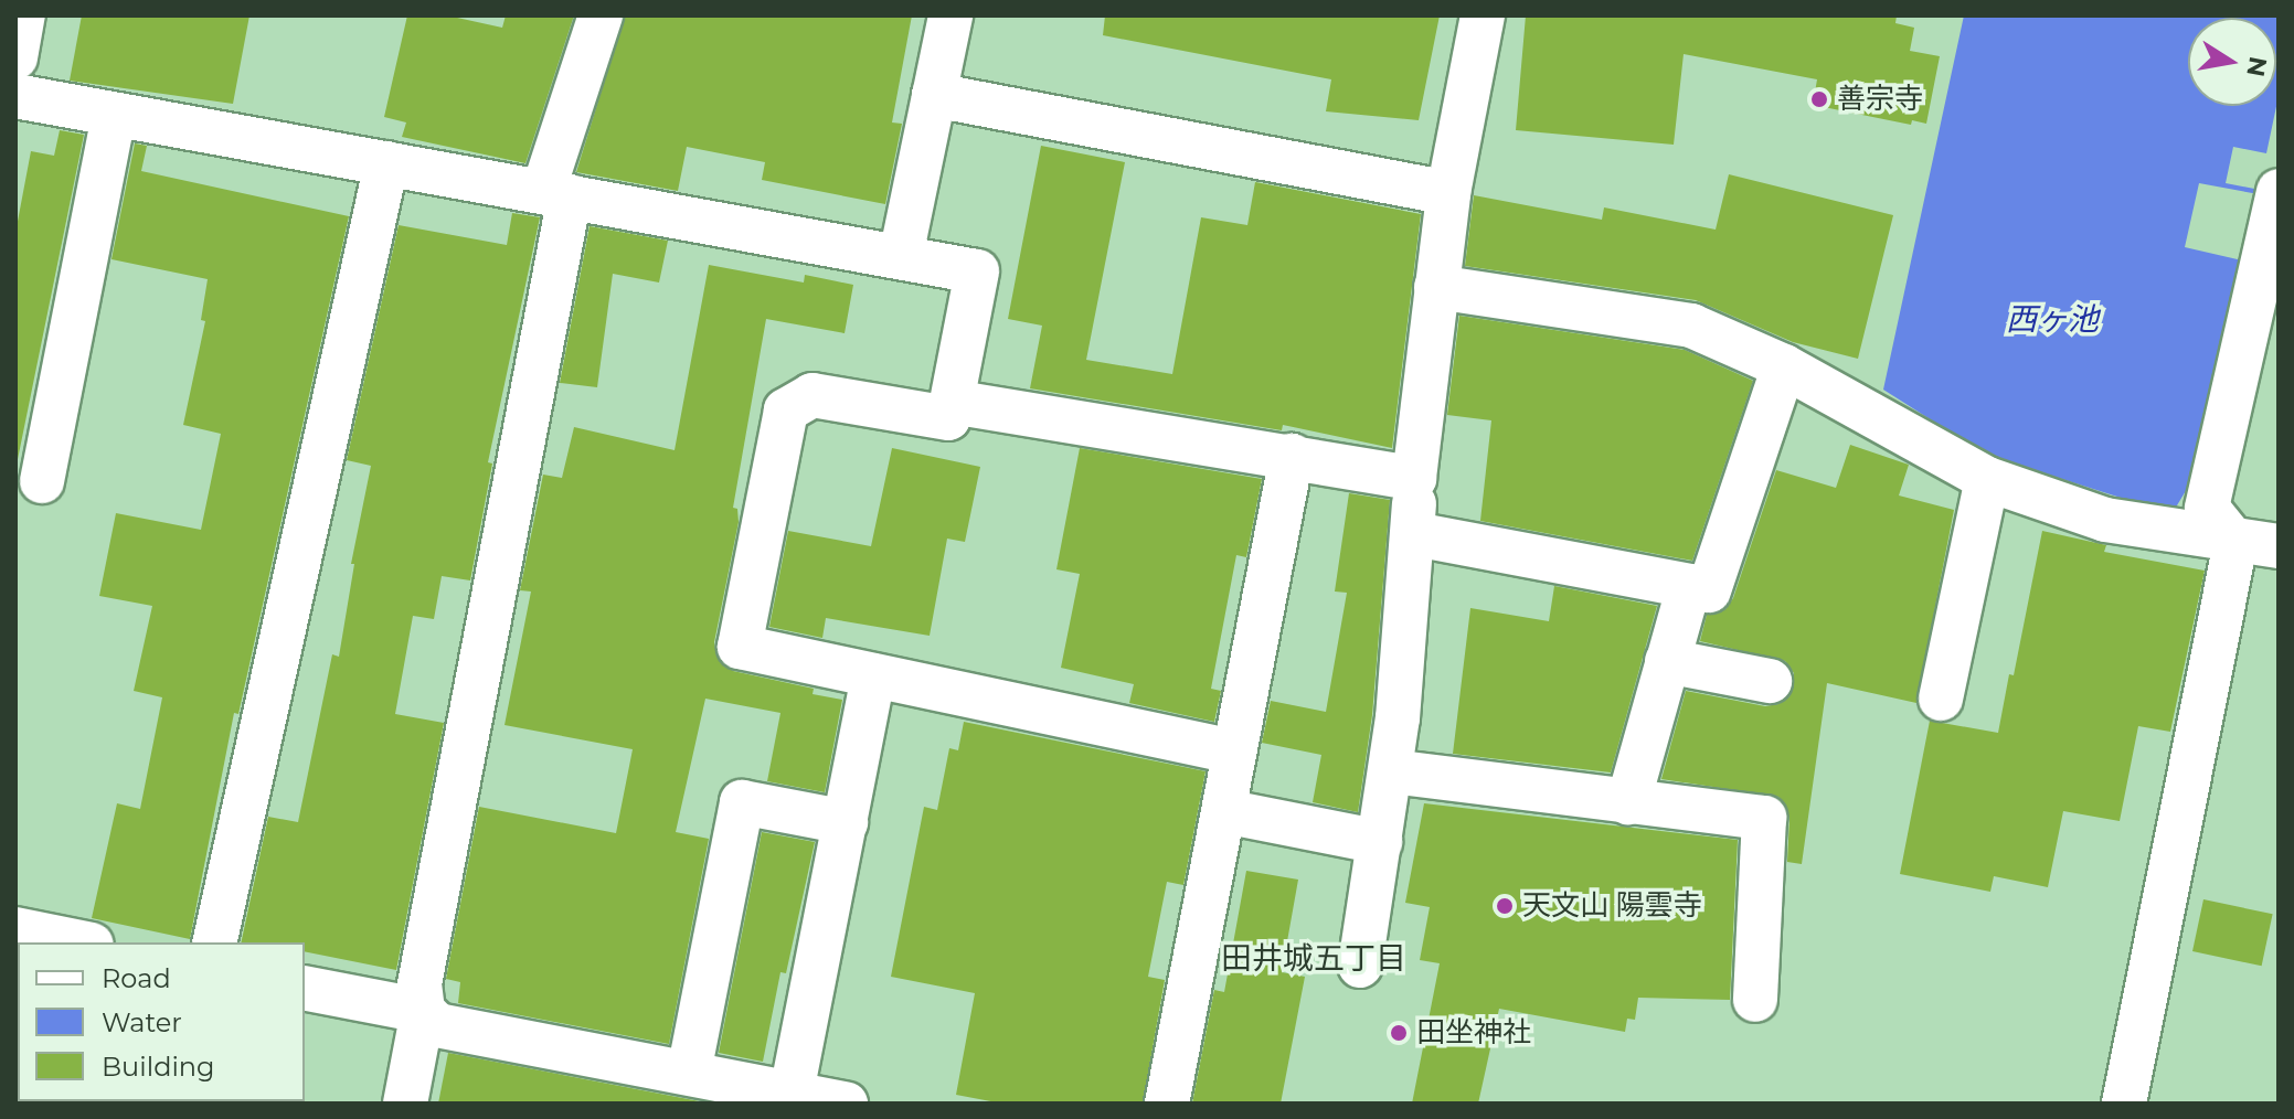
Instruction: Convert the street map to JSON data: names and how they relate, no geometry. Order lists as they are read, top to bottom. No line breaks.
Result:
{"districts":["田井城五丁目"],"water":["西ヶ池"],"places":["善宗寺","天文山 陽雲寺","田坐神社"],"legend":["Road","Water","Building"],"north":"right"}
